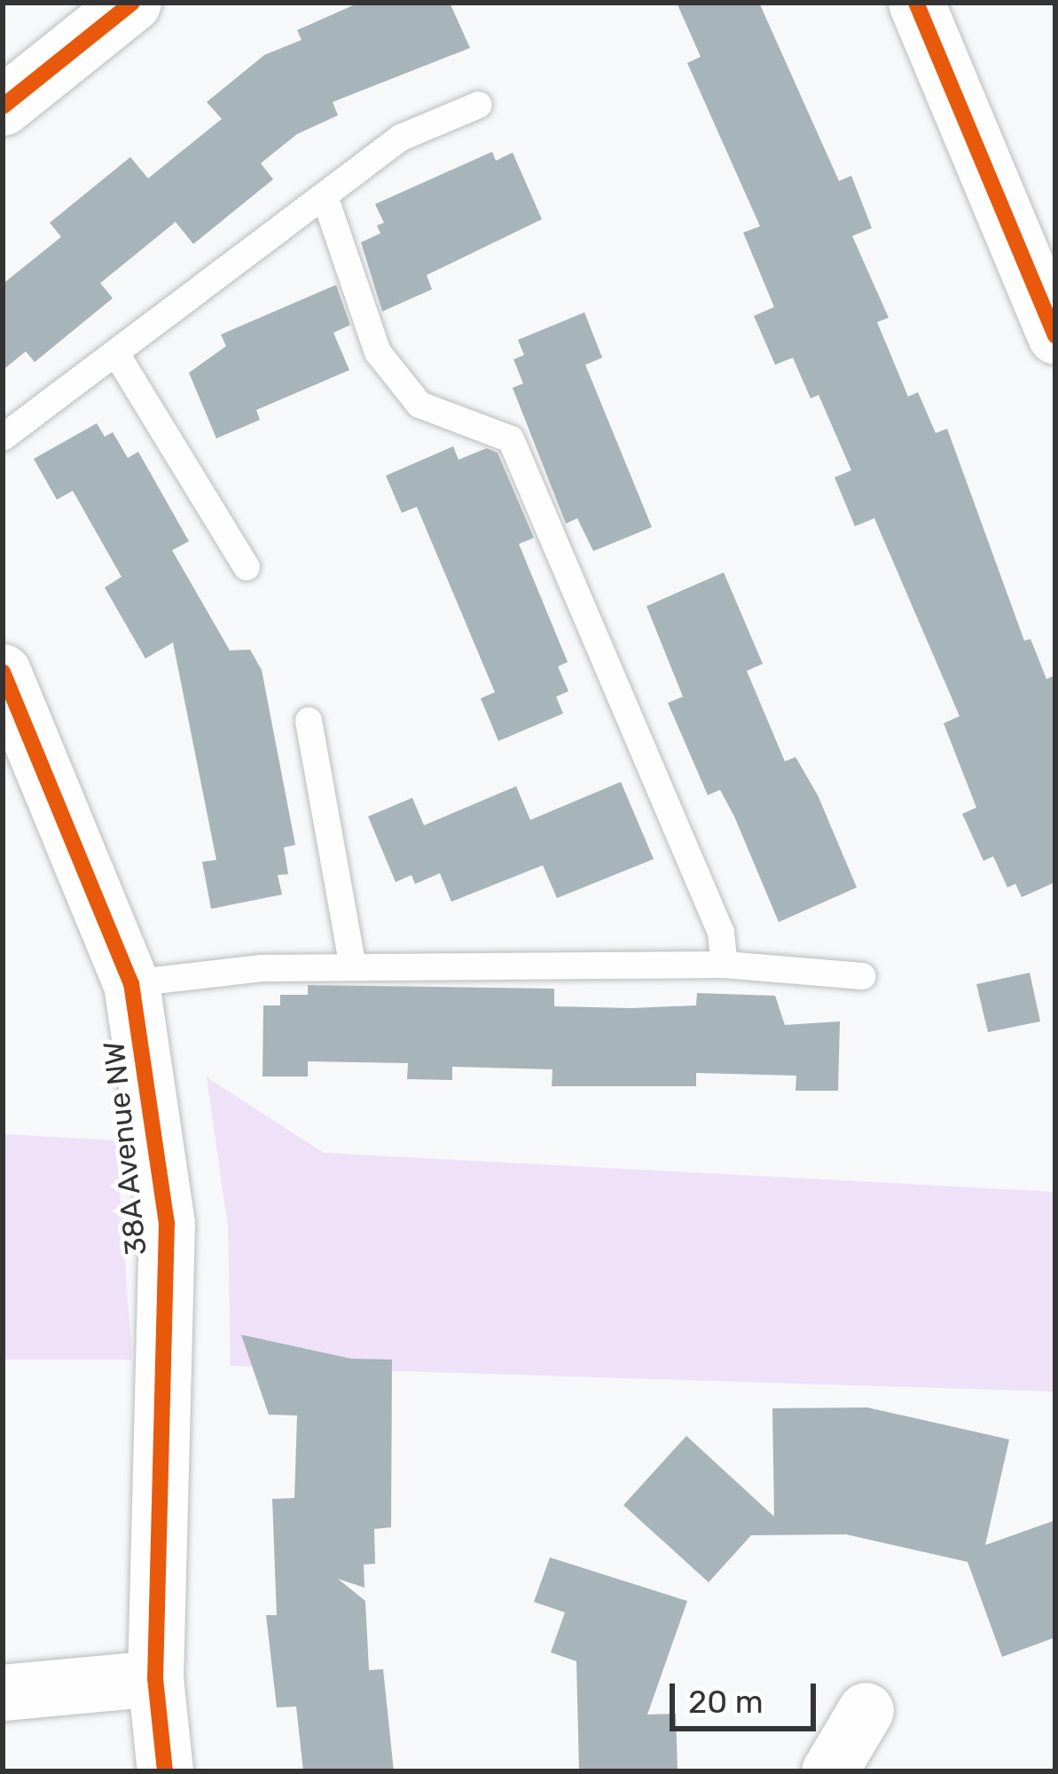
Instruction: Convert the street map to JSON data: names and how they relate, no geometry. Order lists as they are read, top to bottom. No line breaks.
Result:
{"streets":{"street":["38A Avenue NW"]},"scale_bar":"20 m"}
